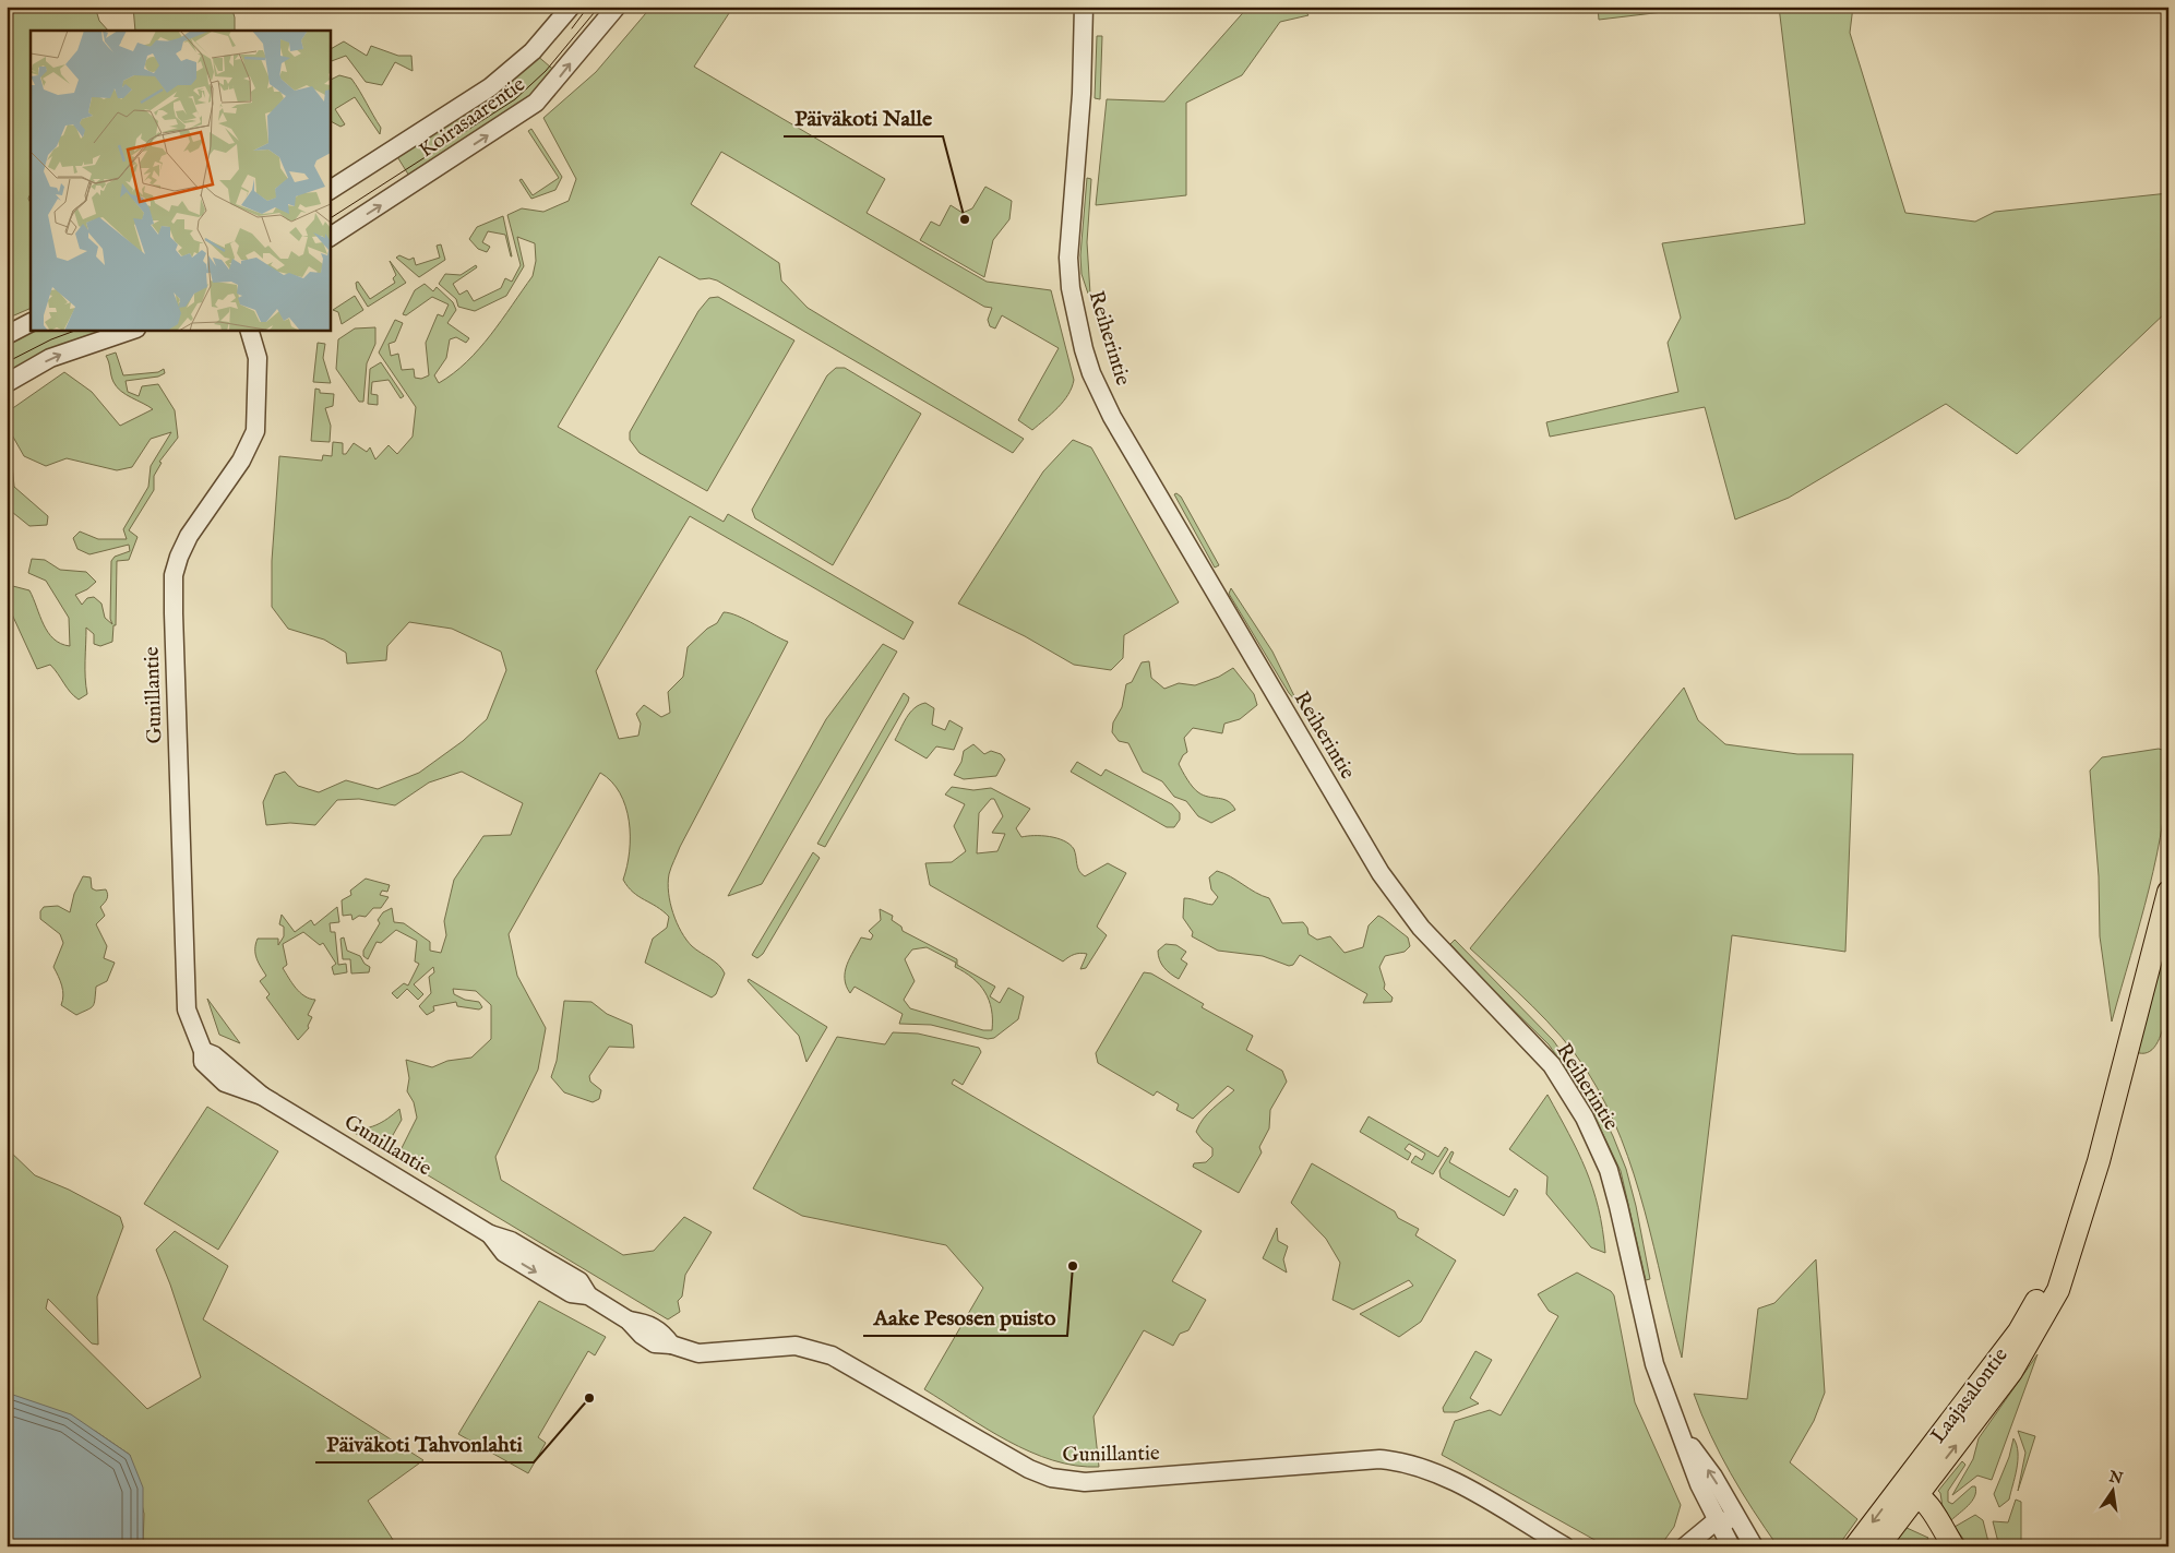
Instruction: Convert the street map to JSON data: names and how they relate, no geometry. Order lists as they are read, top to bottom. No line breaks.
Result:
{"streets":{"main road":["Laajasalontie"],"street":["Koirasaarentie","Reiherintie","Gunillantie"]},"places":["Päiväkoti Nalle","Aake Pesosen puisto","Päiväkoti Tahvonlahti"],"north":"top"}
